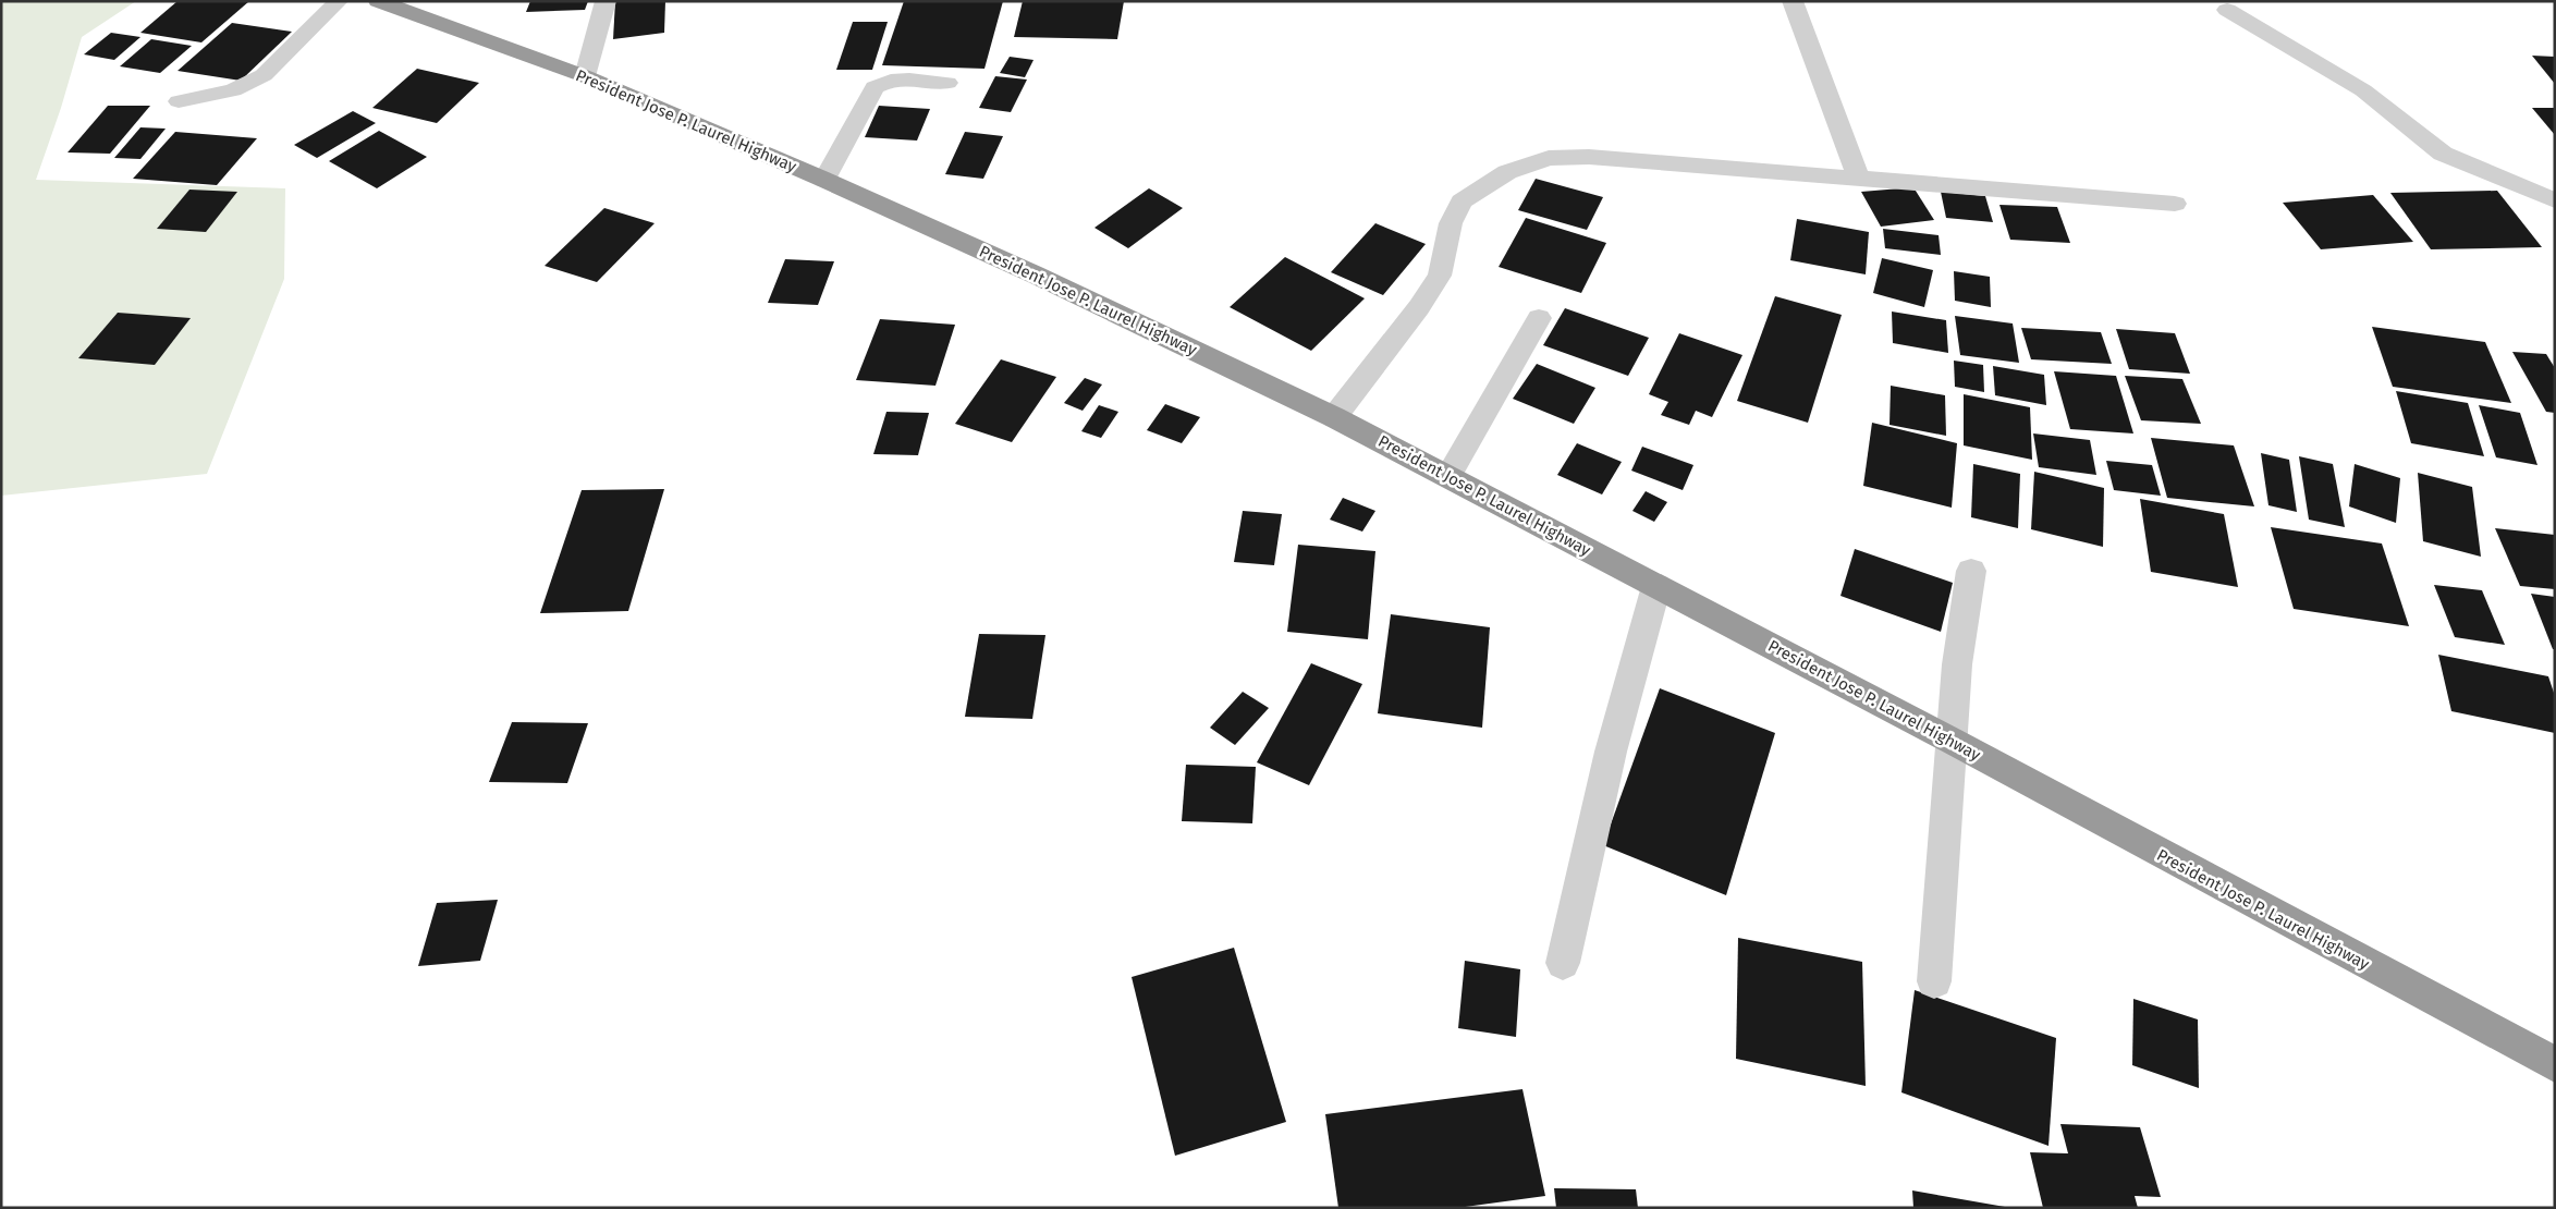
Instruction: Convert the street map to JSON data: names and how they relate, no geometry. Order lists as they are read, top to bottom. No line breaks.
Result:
{"streets":{"highway":["President Jose P. Laurel Highway"]}}
